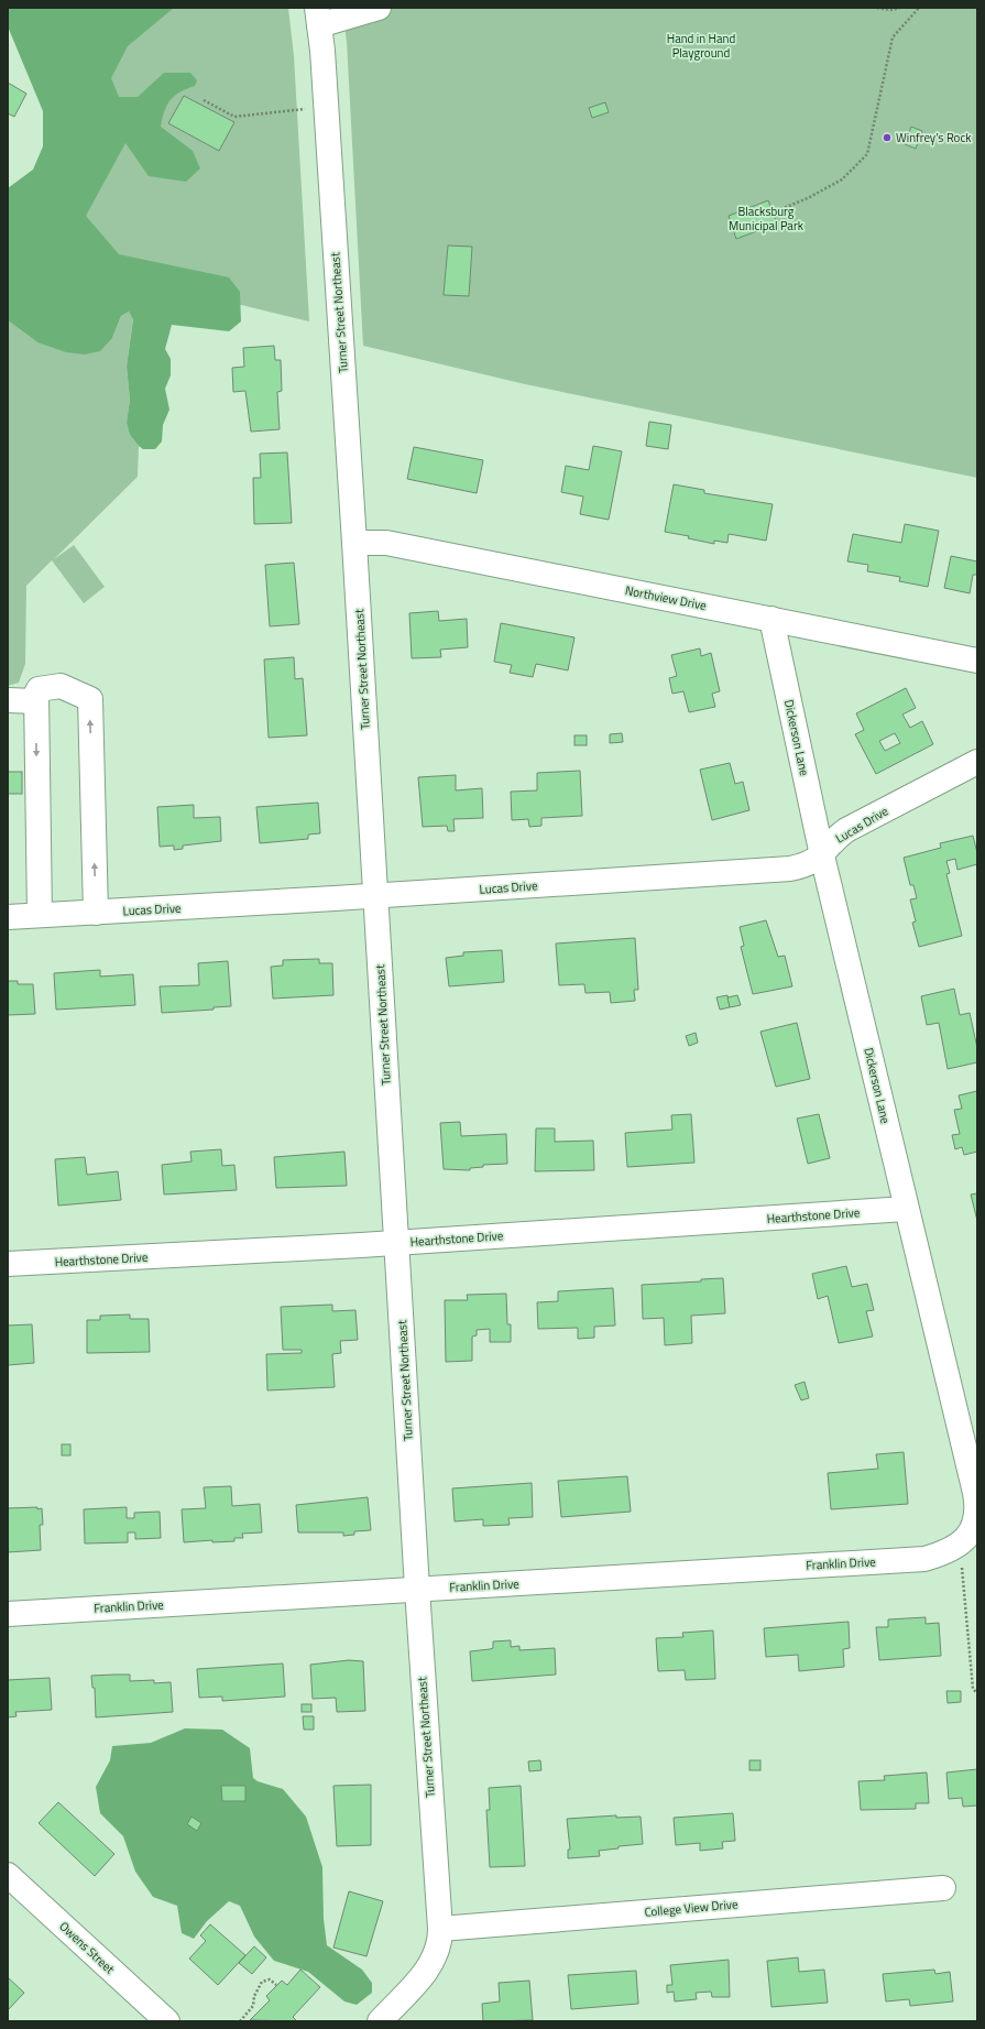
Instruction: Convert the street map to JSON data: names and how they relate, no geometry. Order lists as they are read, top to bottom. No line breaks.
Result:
{"streets":{"street":["Turner Street Northeast","Northview Drive","Dickerson Lane","Lucas Drive","Hearthstone Drive","Franklin Drive","College View Drive","Owens Street"]},"crossings":[["Turner Street Northeast","Northview Drive"],["Turner Street Northeast","Lucas Drive"],["Turner Street Northeast","Hearthstone Drive"],["Turner Street Northeast","Franklin Drive"],["Turner Street Northeast","College View Drive"],["Northview Drive","Dickerson Lane"],["Dickerson Lane","Lucas Drive"],["Dickerson Lane","Hearthstone Drive"],["Dickerson Lane","Franklin Drive"]],"parks":["Hand in Hand Playground","Blacksburg Municipal Park"],"places":["Winfrey’s Rock"]}
